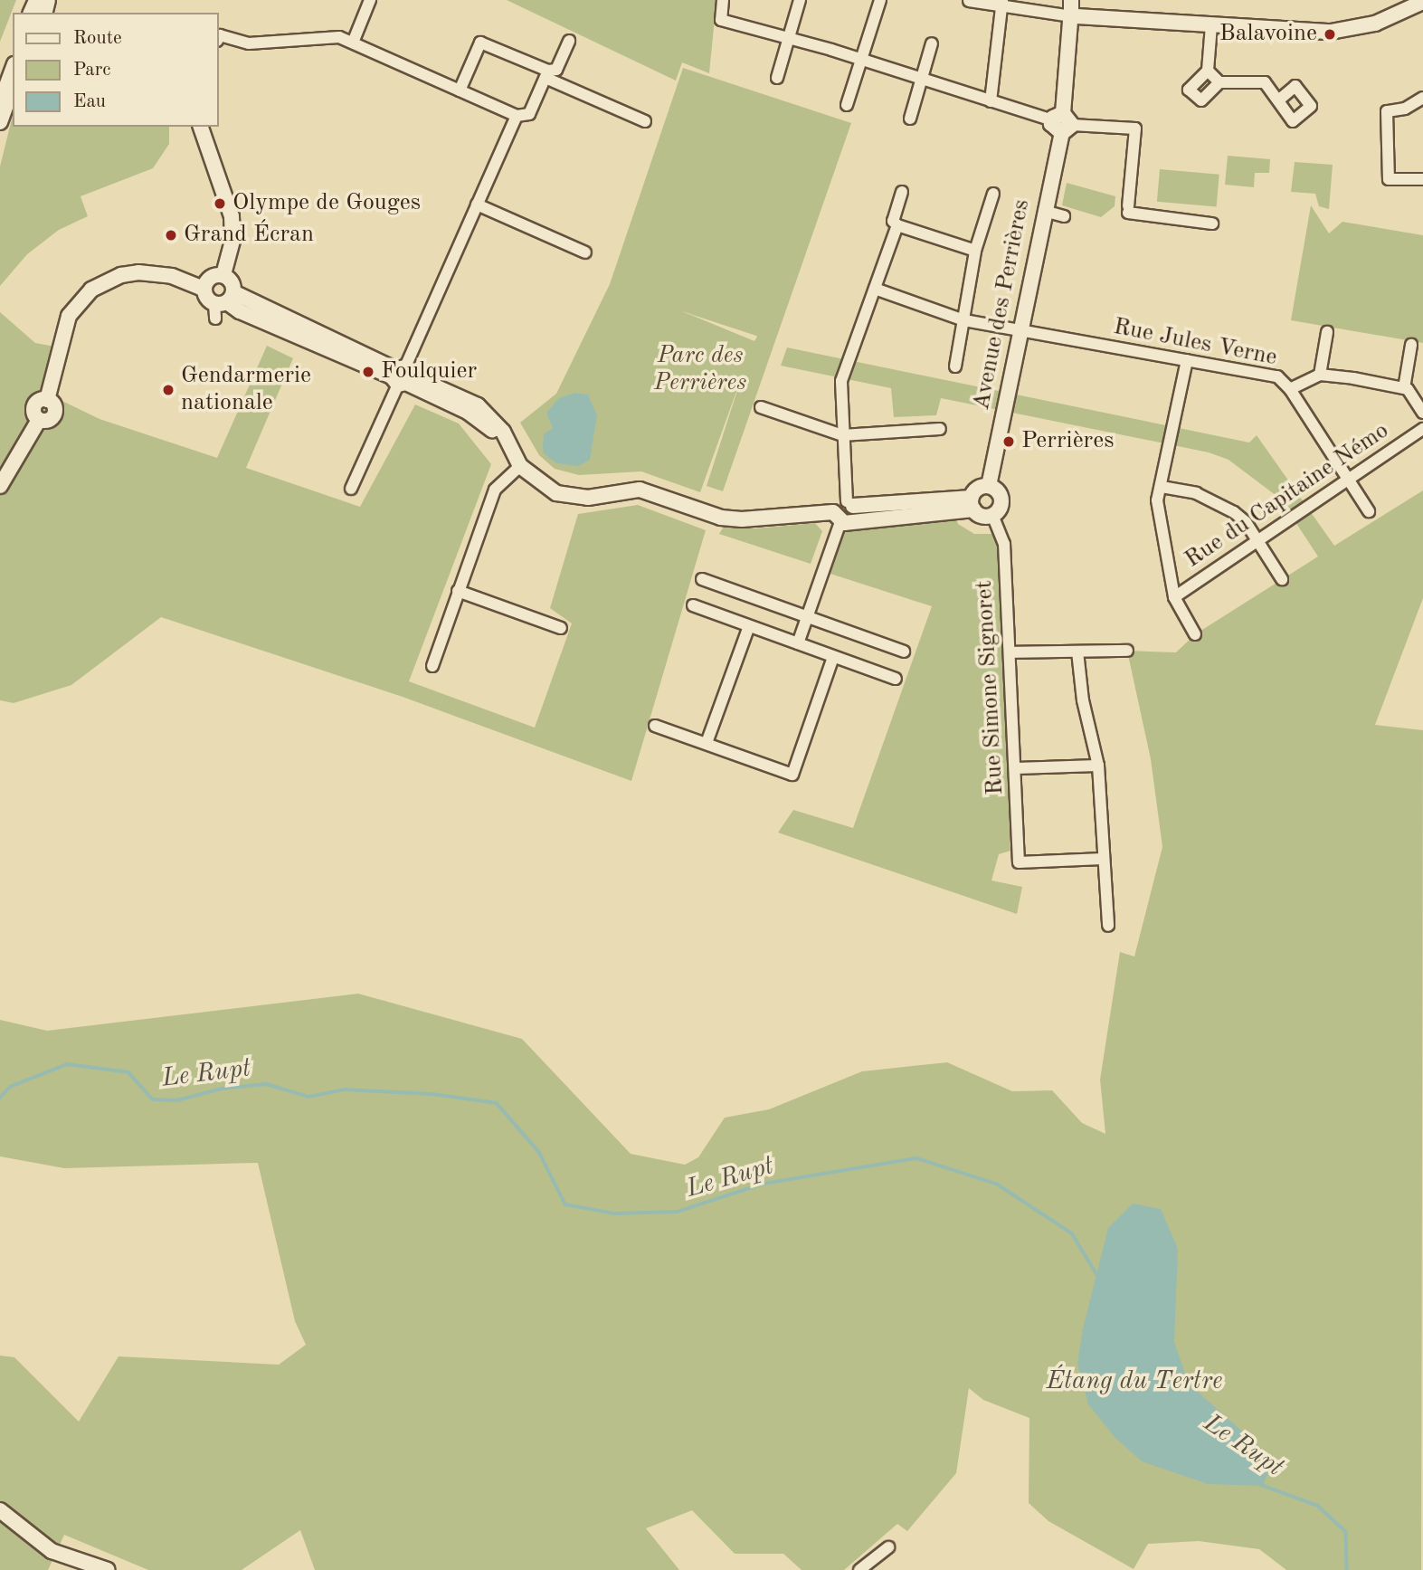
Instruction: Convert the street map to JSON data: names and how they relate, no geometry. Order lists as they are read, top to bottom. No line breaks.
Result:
{"streets":{"street":["Avenue des Perrières","Rue Jules Verne","Rue du Capitaine Némo","Rue Simone Signoret"]},"crossings":[["Avenue des Perrières","Rue Jules Verne"],["Avenue des Perrières","Rue Simone Signoret"],["Rue Jules Verne","Rue du Capitaine Némo"]],"water":["Le Rupt","Étang du Tertre"],"parks":["Parc des Perrières"],"places":["Balavoine","Olympe de Gouges","Grand Écran","Foulquier","Gendarmerie nationale","Perrières"],"legend":["Route","Parc","Eau"]}
